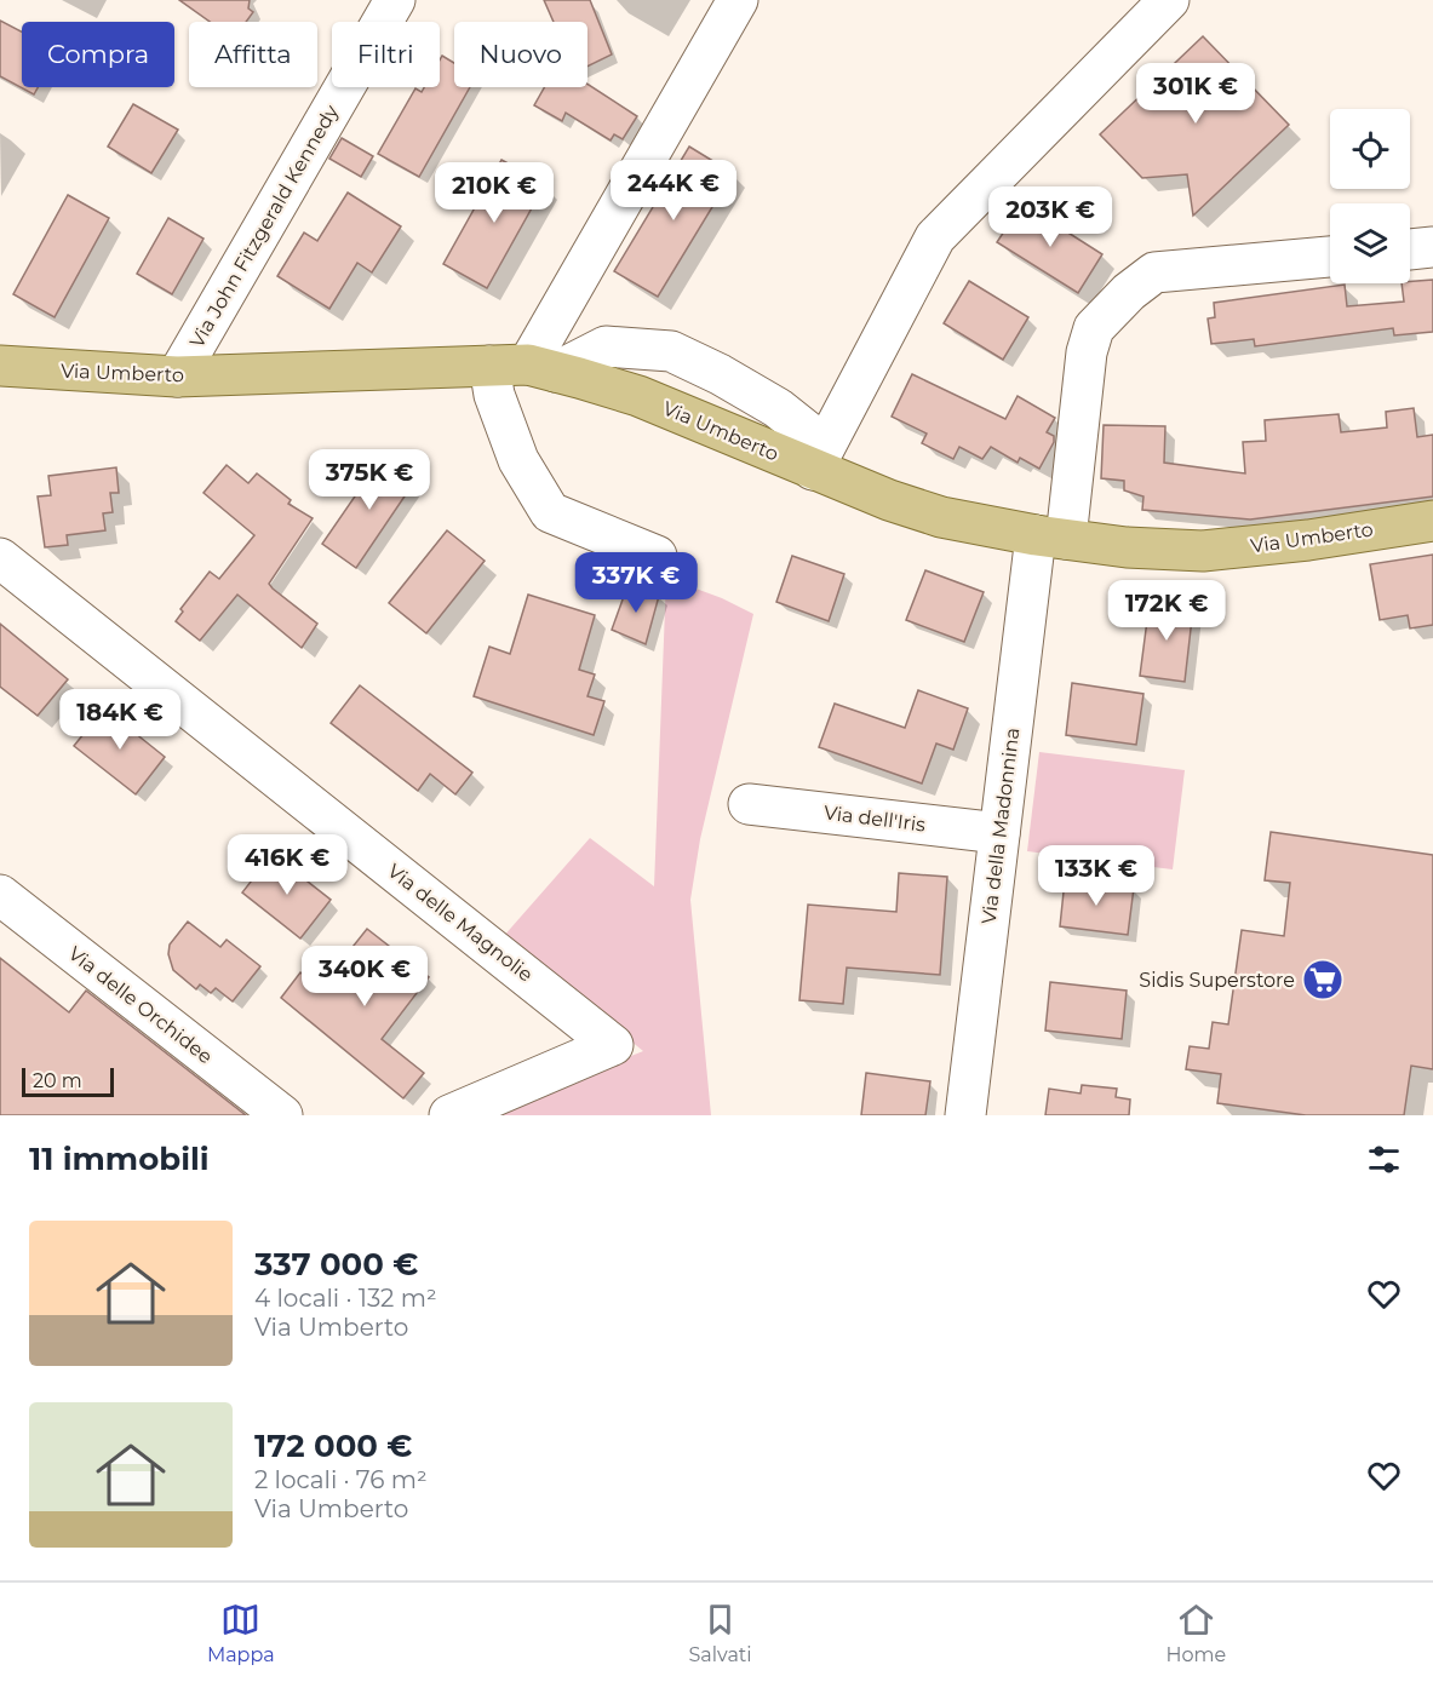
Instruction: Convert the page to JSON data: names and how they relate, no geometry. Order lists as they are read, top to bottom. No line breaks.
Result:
{"streets":{"main road":["Via Umberto"],"street":["Via John Fitzgerald Kennedy","Via dell'Iris","Via della Madonnina","Via delle Magnolie","Via delle Orchidee"]},"crossings":[["Via John Fitzgerald Kennedy","Via Umberto"],["Via Umberto","Via della Madonnina"],["Via dell'Iris","Via della Madonnina"]],"places":{"supermarket":["Sidis Superstore"]},"scale_bar":"20 m","page":{"chip":["Compra","Affitta","Filtri","Nuovo"],"price":["301K €","244K €","210K €","203K €","375K €","337K €","172K €","184K €","416K €","133K €","340K €"],"scale":"20 m","heading":"11 immobili","list":[{"name":"337 000 €","note":"4 locali · 132 m² · Via Umberto"},{"name":"172 000 €","note":"2 locali · 76 m² · Via Umberto"}],"tabs":["Mappa","Salvati","Home"]}}
